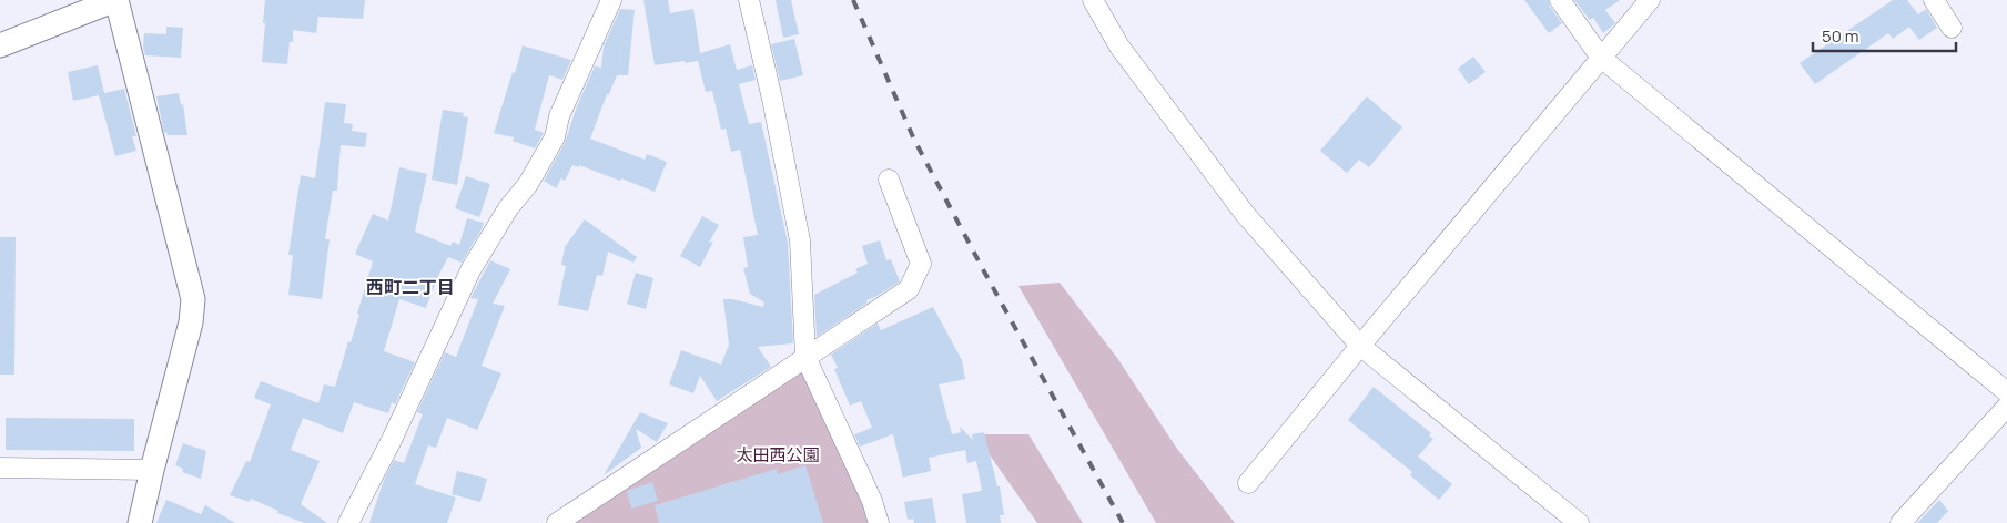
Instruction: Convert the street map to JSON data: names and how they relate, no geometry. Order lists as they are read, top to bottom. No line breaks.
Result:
{"districts":["西町二丁目"],"parks":["太田西公園"],"scale_bar":"50 m"}
